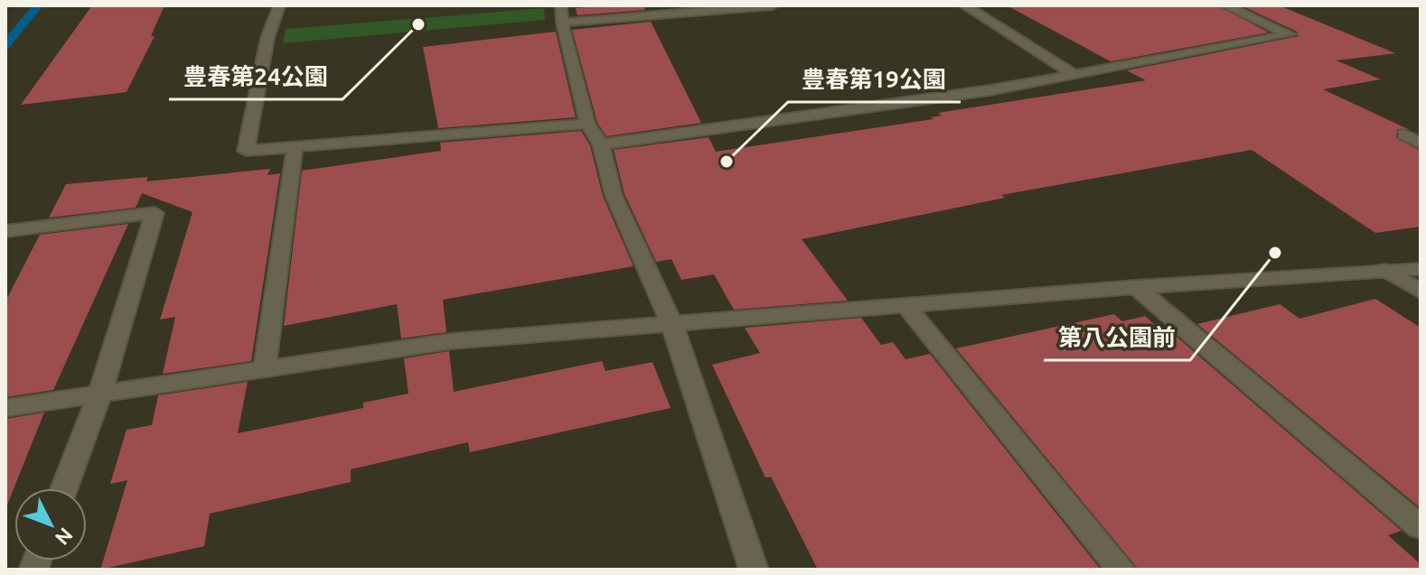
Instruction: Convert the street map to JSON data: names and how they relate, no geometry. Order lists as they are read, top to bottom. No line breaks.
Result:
{"places":["豊春第24公園","豊春第19公園","第八公園前"],"north":"bottom right"}
